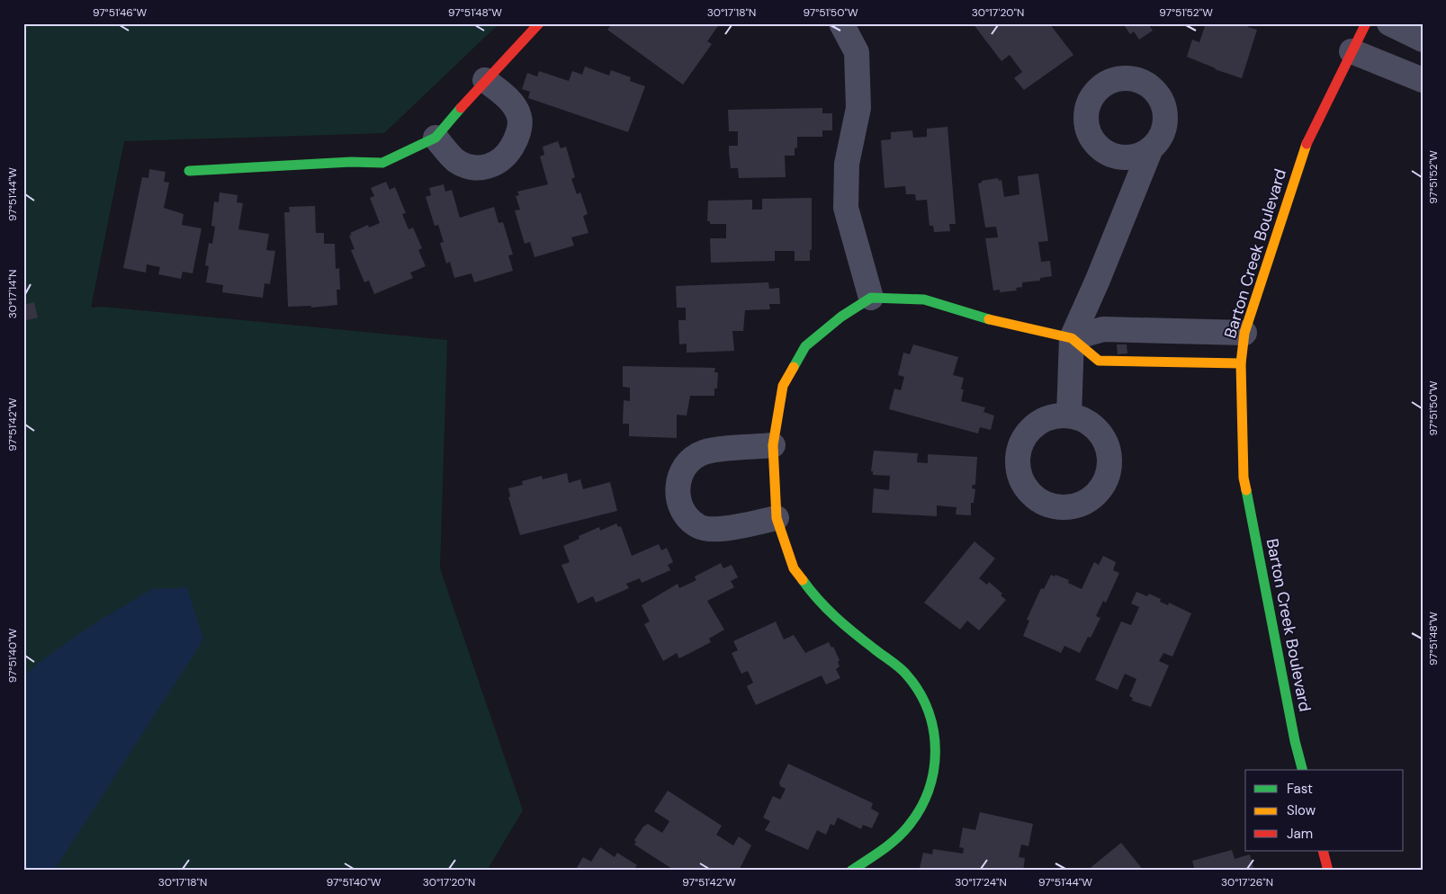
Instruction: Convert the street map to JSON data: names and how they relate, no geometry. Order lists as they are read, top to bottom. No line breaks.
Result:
{"streets":{"street":["Barton Creek Boulevard"]},"legend":["Fast","Slow","Jam"],"coordinates":["97°51'46\"W","97°51'48\"W","30°17'18\"N","97°51'50\"W","30°17'20\"N","97°51'52\"W","97°51'44\"W","30°17'14\"N","97°51'42\"W","97°51'40\"W","30°17'24\"N","30°17'26\"N"]}
